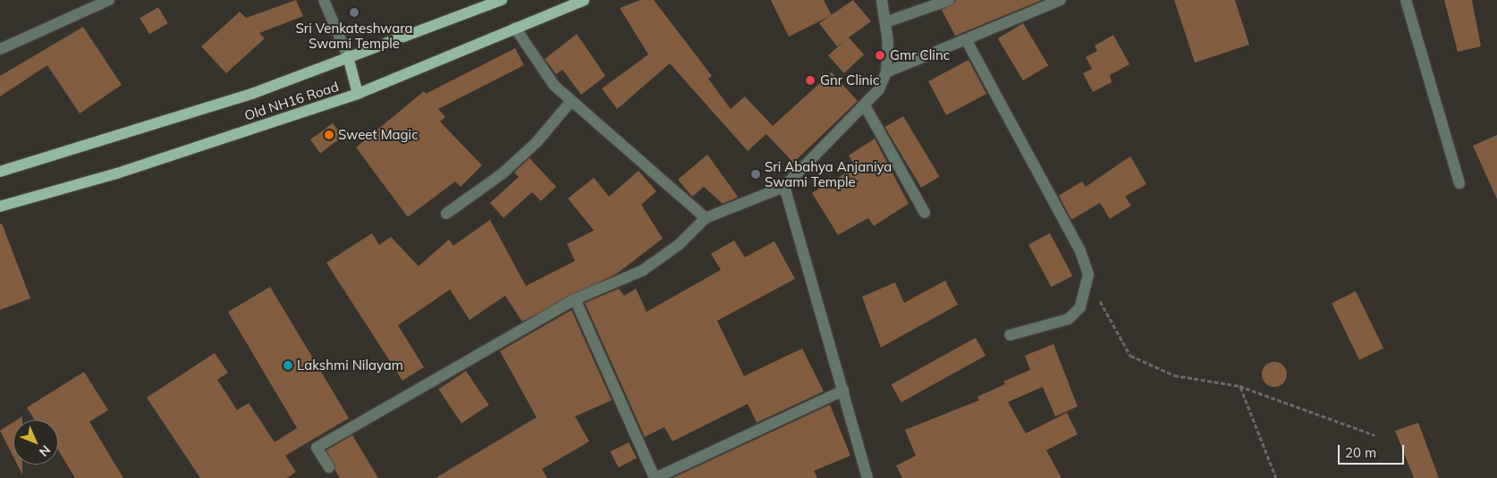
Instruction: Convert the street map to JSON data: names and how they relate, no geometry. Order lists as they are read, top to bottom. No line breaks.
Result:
{"streets":{"main road":["Old NH16 Road"]},"places":["Sri Venkateshwara Swami Temple","Gmr Clinc","Gnr Clinic","Sweet Magic","Sri Abahya Anjaniya Swami Temple","Lakshmi Nilayam"],"scale_bar":"20 m","north":"bottom right"}
